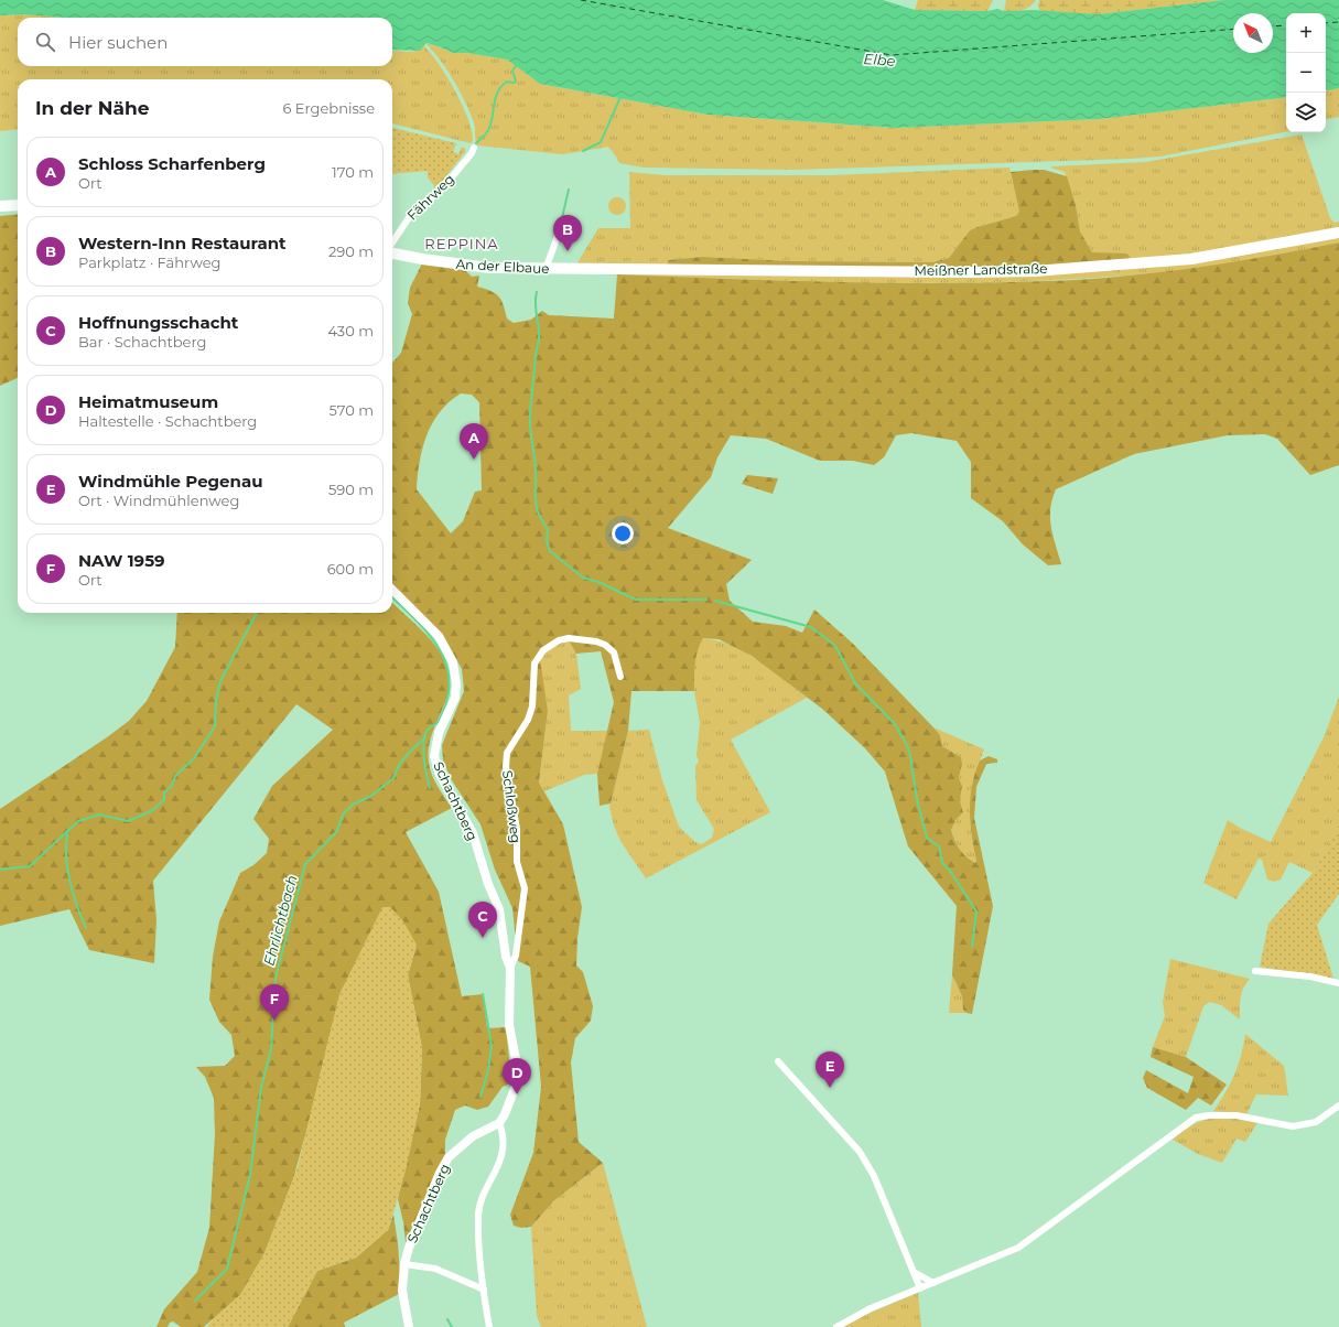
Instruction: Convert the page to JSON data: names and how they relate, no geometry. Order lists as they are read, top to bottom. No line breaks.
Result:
{"streets":{"main road":["An der Elbaue","Meißner Landstraße"],"street":["Fährweg","Schachtberg","Schloßweg"]},"crossings":[["An der Elbaue","Meißner Landstraße"],["Schachtberg","Schloßweg"]],"districts":["REPPINA"],"water":["Elbe","Ehrlichtbach"],"north":"top left","page":{"map_buttons":["+","−"],"search":"Hier suchen","heading":["In der Nähe","6 Ergebnisse"],"list":[{"mark":"A","name":"Schloss Scharfenberg","note":"Ort","value":"170 m"},{"mark":"B","name":"Western-Inn Restaurant","note":"Parkplatz · Fährweg","value":"290 m"},{"mark":"C","name":"Hoffnungsschacht","note":"Bar · Schachtberg","value":"430 m"},{"mark":"D","name":"Heimatmuseum","note":"Haltestelle · Schachtberg","value":"570 m"},{"mark":"E","name":"Windmühle Pegenau","note":"Ort · Windmühlenweg","value":"590 m"},{"mark":"F","name":"NAW 1959","note":"Ort","value":"600 m"}],"pins":["B","A","C","F","E","D"]}}
